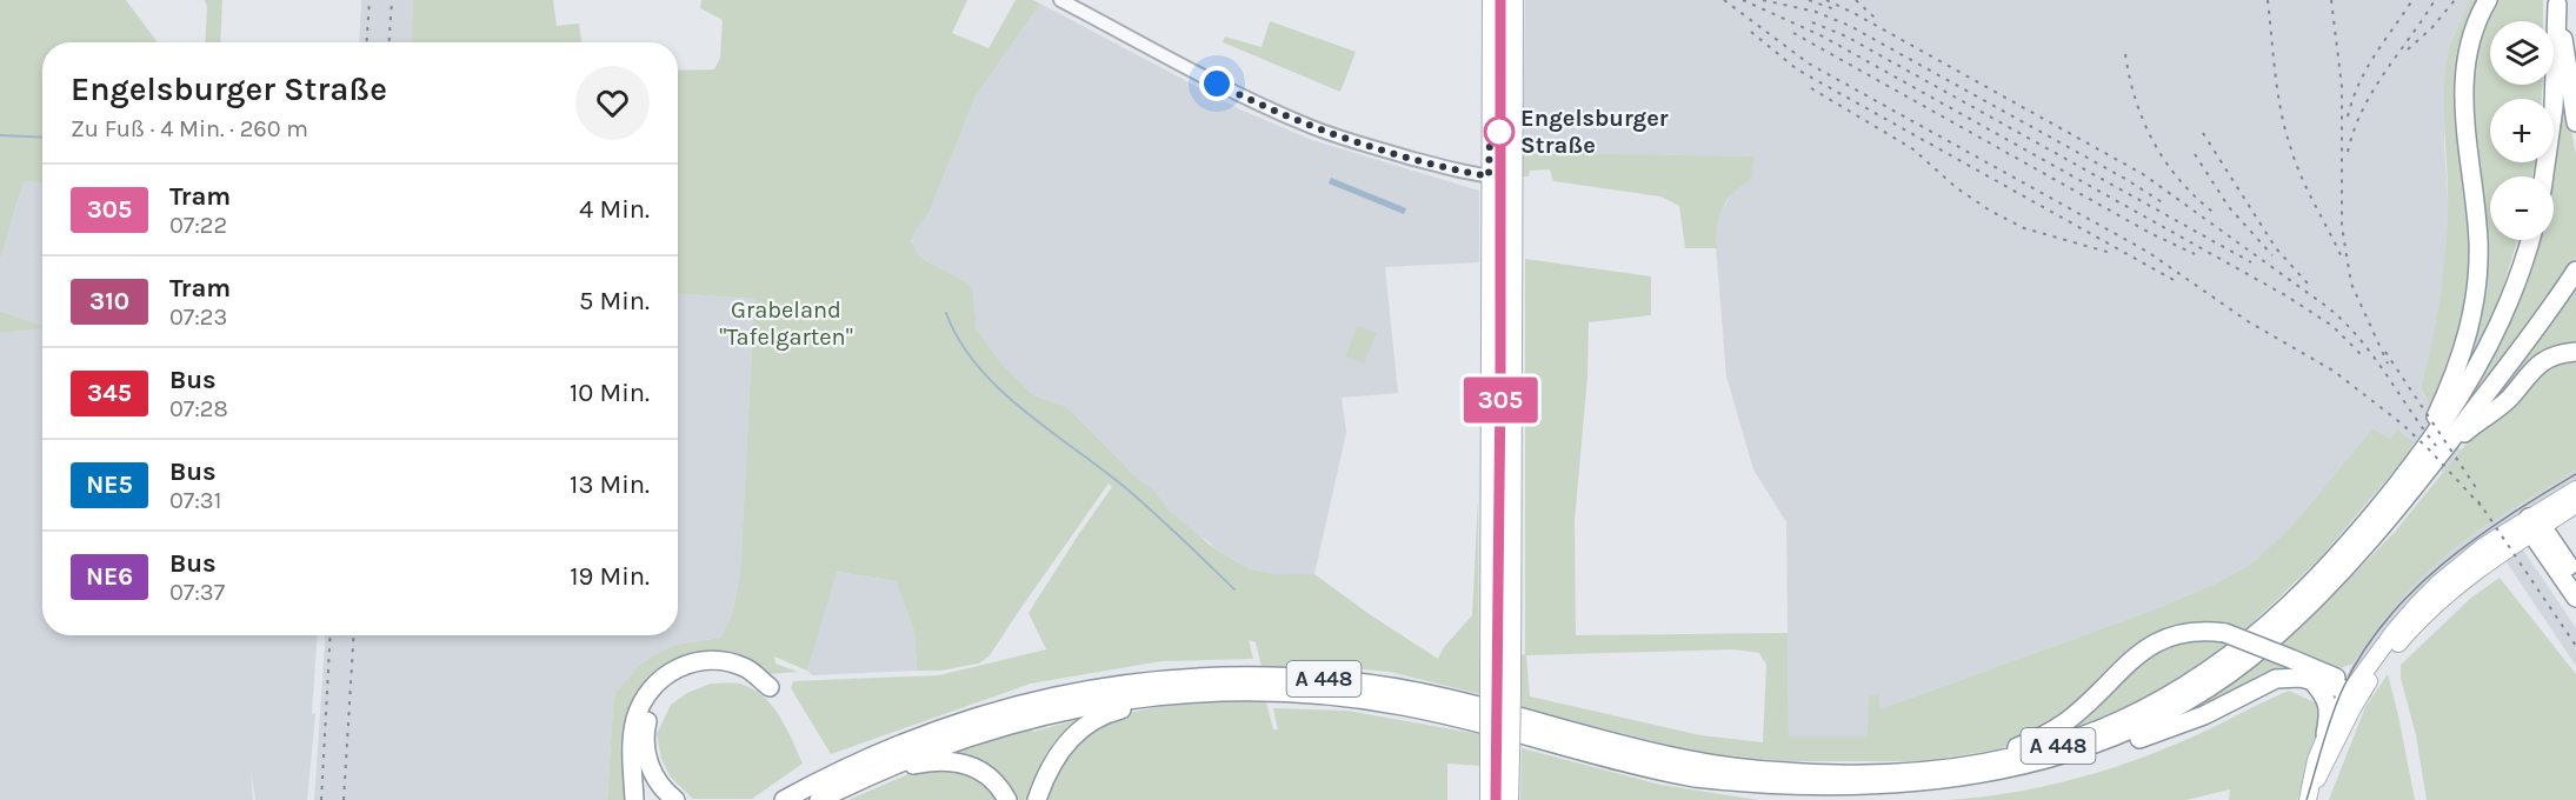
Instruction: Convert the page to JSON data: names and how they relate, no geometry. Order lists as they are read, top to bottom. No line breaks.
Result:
{"streets":{"highway":["A 448"]},"parks":["Grabeland \"Tafelgarten\""],"places":["Engelsburger Straße"],"lines":["tram line 305"],"page":{"on_map":"305","map_buttons":["+","−"],"heading":["Engelsburger Straße","Zu Fuß · 4 Min. · 260 m"],"list":[{"mark":"305","name":"Tram","note":"07:22","value":"4 Min."},{"mark":"310","name":"Tram","note":"07:23","value":"5 Min."},{"mark":"345","name":"Bus","note":"07:28","value":"10 Min."},{"mark":"NE5","name":"Bus","note":"07:31","value":"13 Min."},{"mark":"NE6","name":"Bus","note":"07:37","value":"19 Min."}]}}
